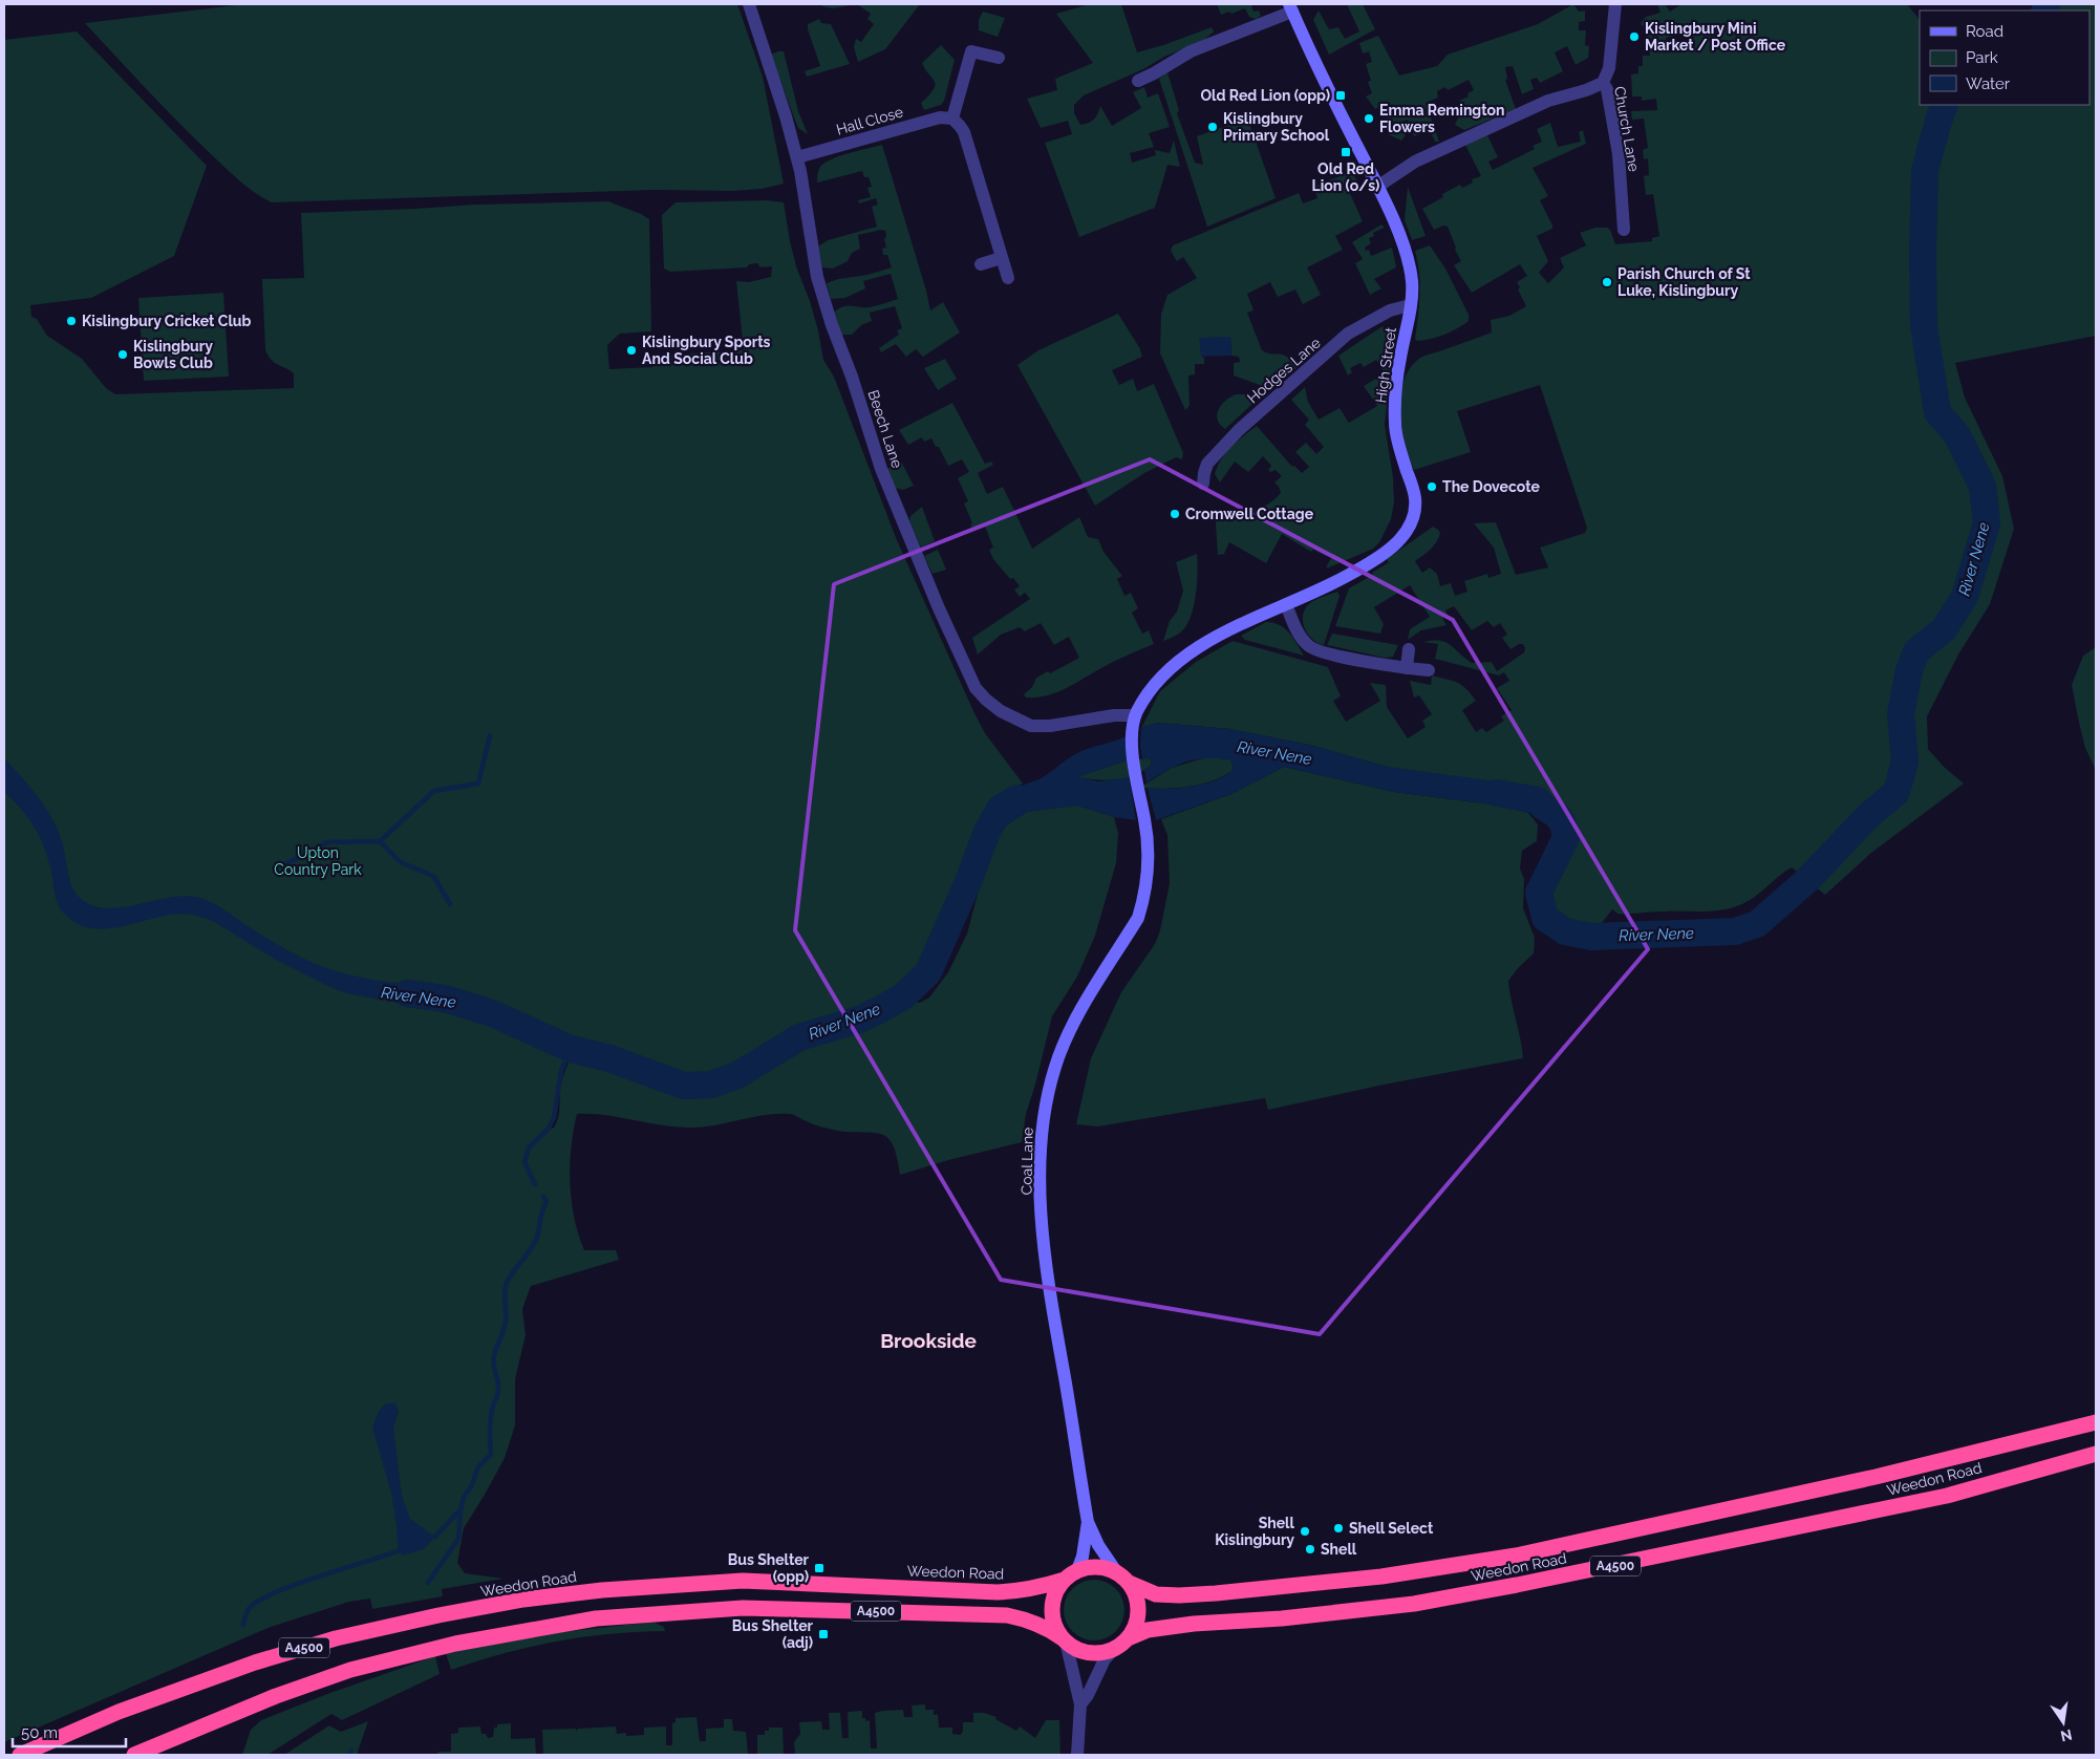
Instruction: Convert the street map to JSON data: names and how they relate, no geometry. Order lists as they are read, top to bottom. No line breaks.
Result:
{"streets":{"highway":["Weedon Road","A4500"],"street":["Hall Close","Church Lane","High Street","Hodges Lane","Beech Lane","Coal Lane"]},"crossings":[["Hall Close","Beech Lane"],["High Street","Hodges Lane"],["High Street","Beech Lane"],["High Street","Coal Lane"],["Coal Lane","Weedon Road"],["Coal Lane","A4500"],["Weedon Road","A4500"]],"districts":["Brookside"],"water":["River Nene"],"parks":["Upton Country Park"],"places":{"other":["Kislingbury Mini Market / Post Office","Emma Remington Flowers","Kislingbury Primary School","Parish Church of St Luke, Kislingbury","Kislingbury Cricket Club","Kislingbury Sports And Social Club","Kislingbury Bowls Club","The Dovecote","Cromwell Cottage","Shell Select","Shell Kislingbury","Shell"],"transit":["Old Red Lion (opp)","Old Red Lion (o/s)","Bus Shelter (opp)","Bus Shelter (adj)"]},"legend":["Road","Park","Water"],"scale_bar":"50 m","north":"bottom"}
